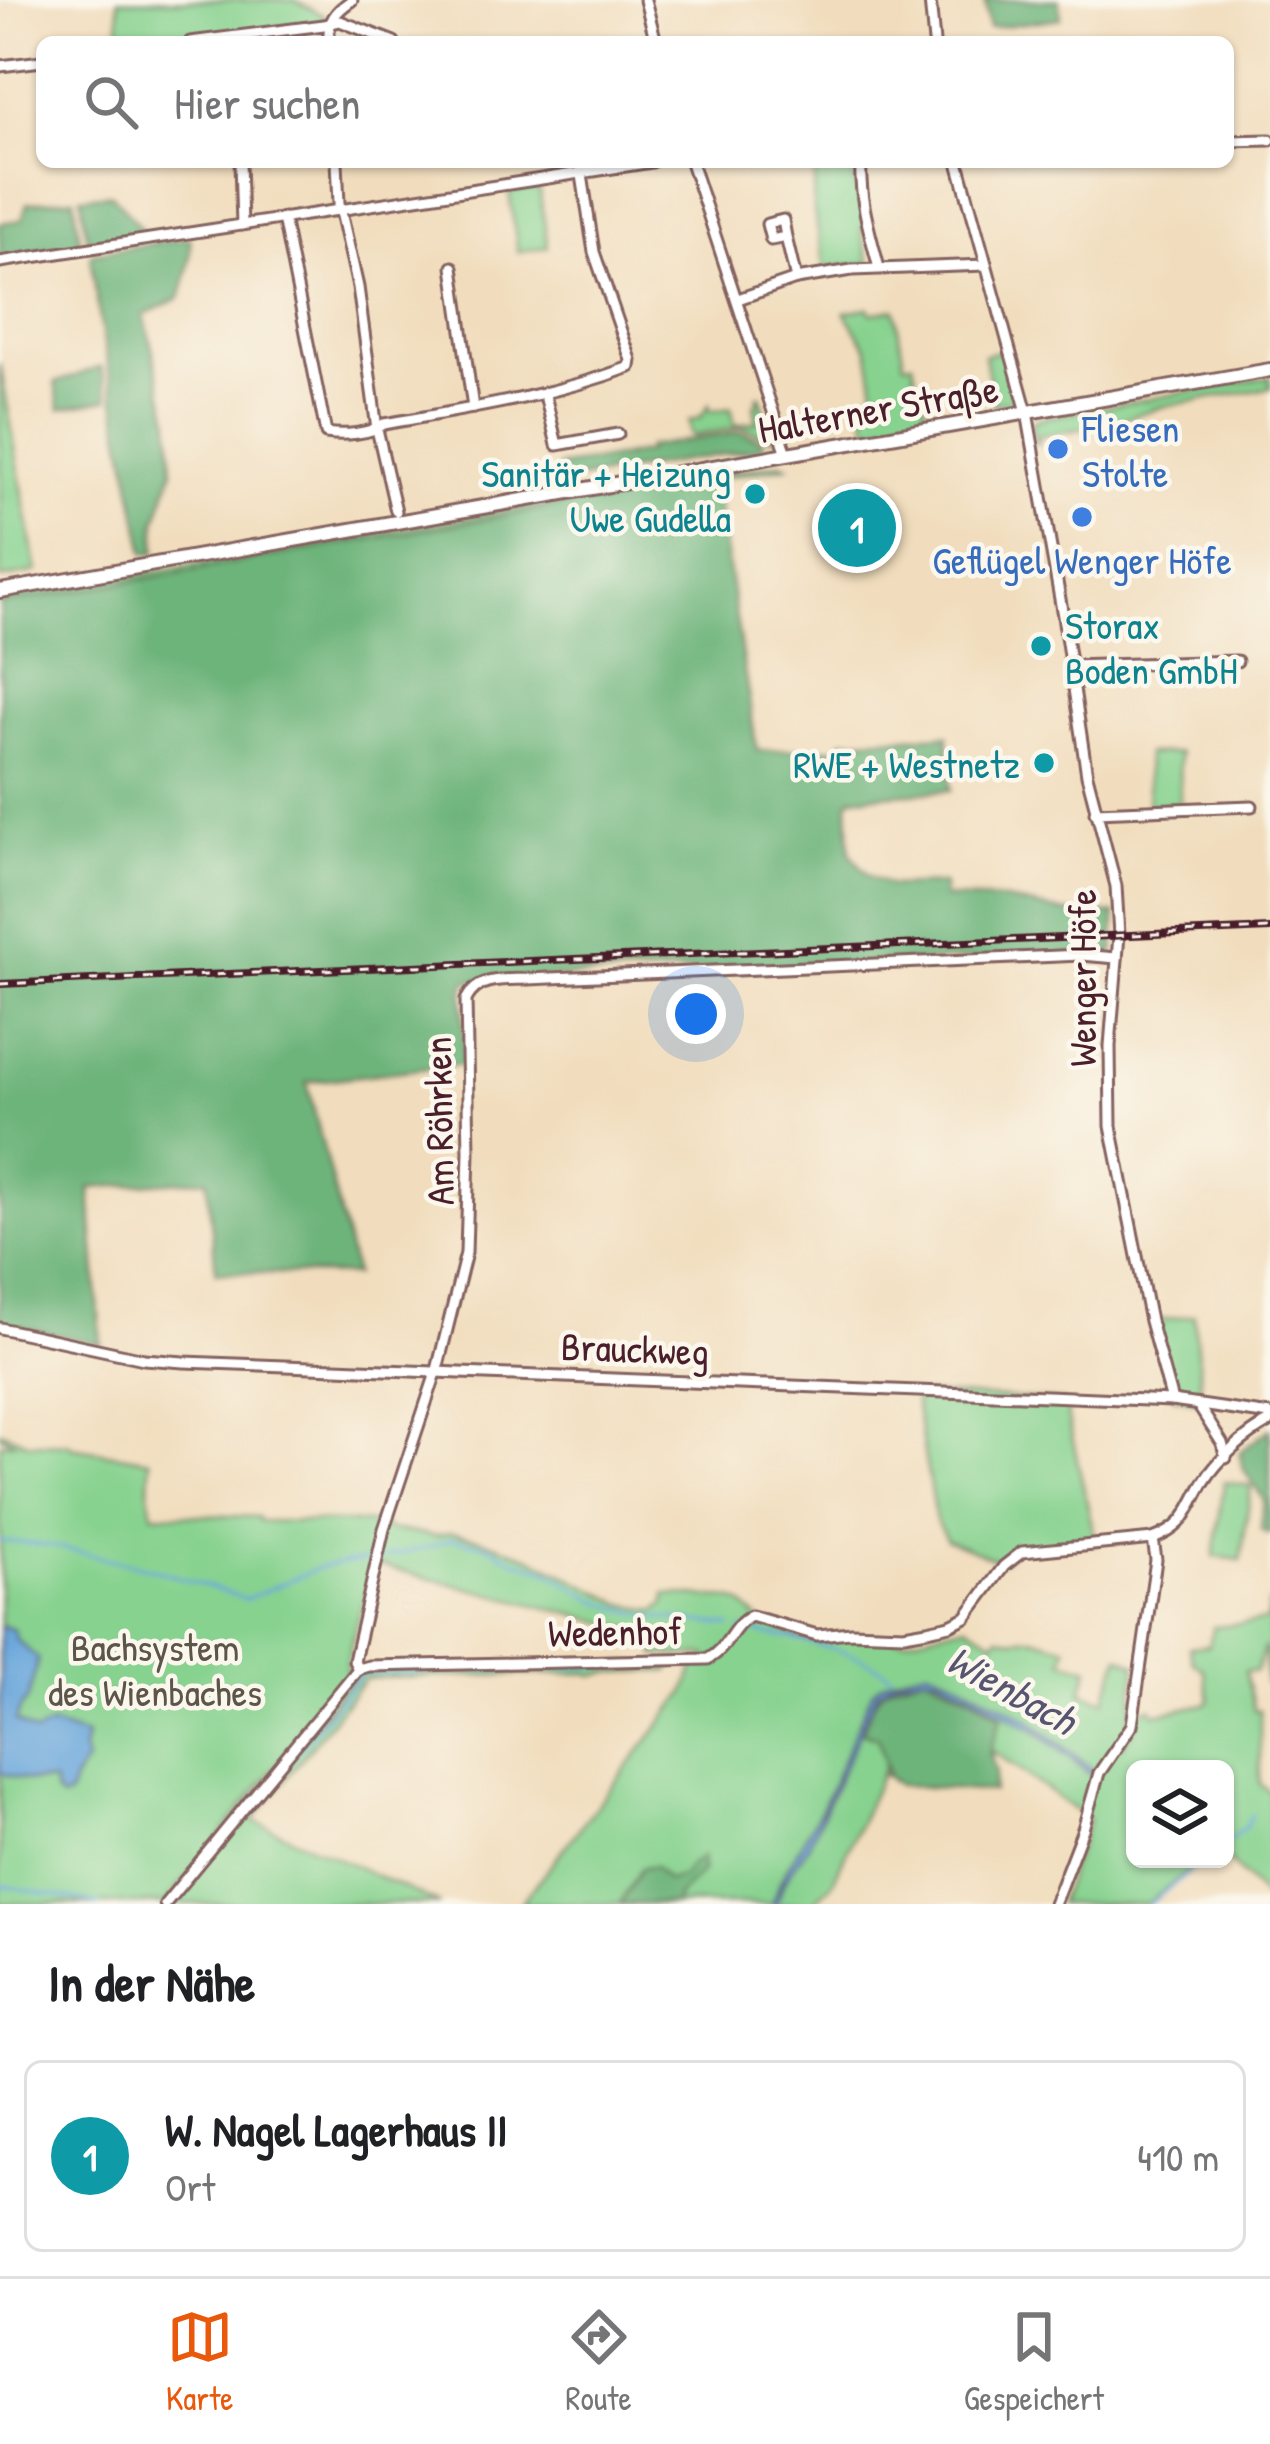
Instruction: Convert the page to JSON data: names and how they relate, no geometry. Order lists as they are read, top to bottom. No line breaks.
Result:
{"streets":{"main road":["Halterner Straße"],"street":["Wenger Höfe","Am Röhrken","Brauckweg","Wedenhof"]},"crossings":[["Halterner Straße","Wenger Höfe"],["Wenger Höfe","Am Röhrken"],["Wenger Höfe","Brauckweg"],["Am Röhrken","Brauckweg"],["Am Röhrken","Wedenhof"]],"water":["Wienbach"],"parks":["Bachsystem des Wienbaches"],"places":["Fliesen Stolte","Sanitär + Heizung Uwe Gudella","Geflügel Wenger Höfe","Storax Boden GmbH","RWE + Westnetz"],"page":{"search":"Hier suchen","pins":"1","heading":"In der Nähe","list":[{"mark":"1","name":"W. Nagel Lagerhaus II","note":"Ort","value":"410 m"}],"nav":["Karte","Route","Gespeichert"]}}
